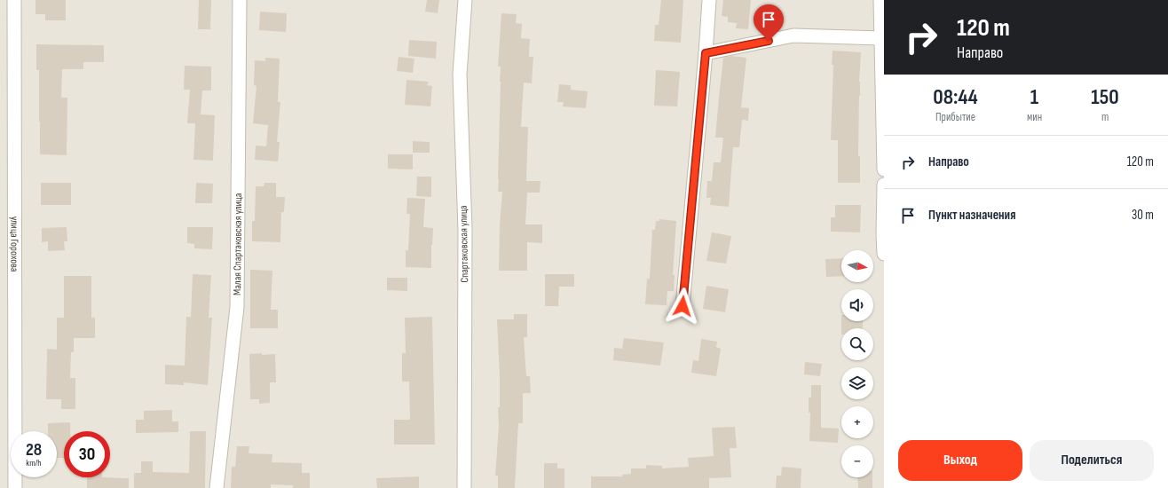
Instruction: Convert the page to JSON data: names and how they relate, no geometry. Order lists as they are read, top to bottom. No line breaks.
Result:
{"streets":{"street":["улица Горохова","Спартаковская улица","Малая Спартаковская улица"]},"north":"right","page":{"turn":["120 m","Направо"],"eta":["08:44","Прибытие","1","мин","150","m"],"list":[{"name":"Направо","value":"120 m"},{"name":"Пункт назначения","value":"30 m"}],"map_buttons":["+","−"],"speed":"28 km/h","limit":"30","buttons":["Выход","Поделиться"]}}
